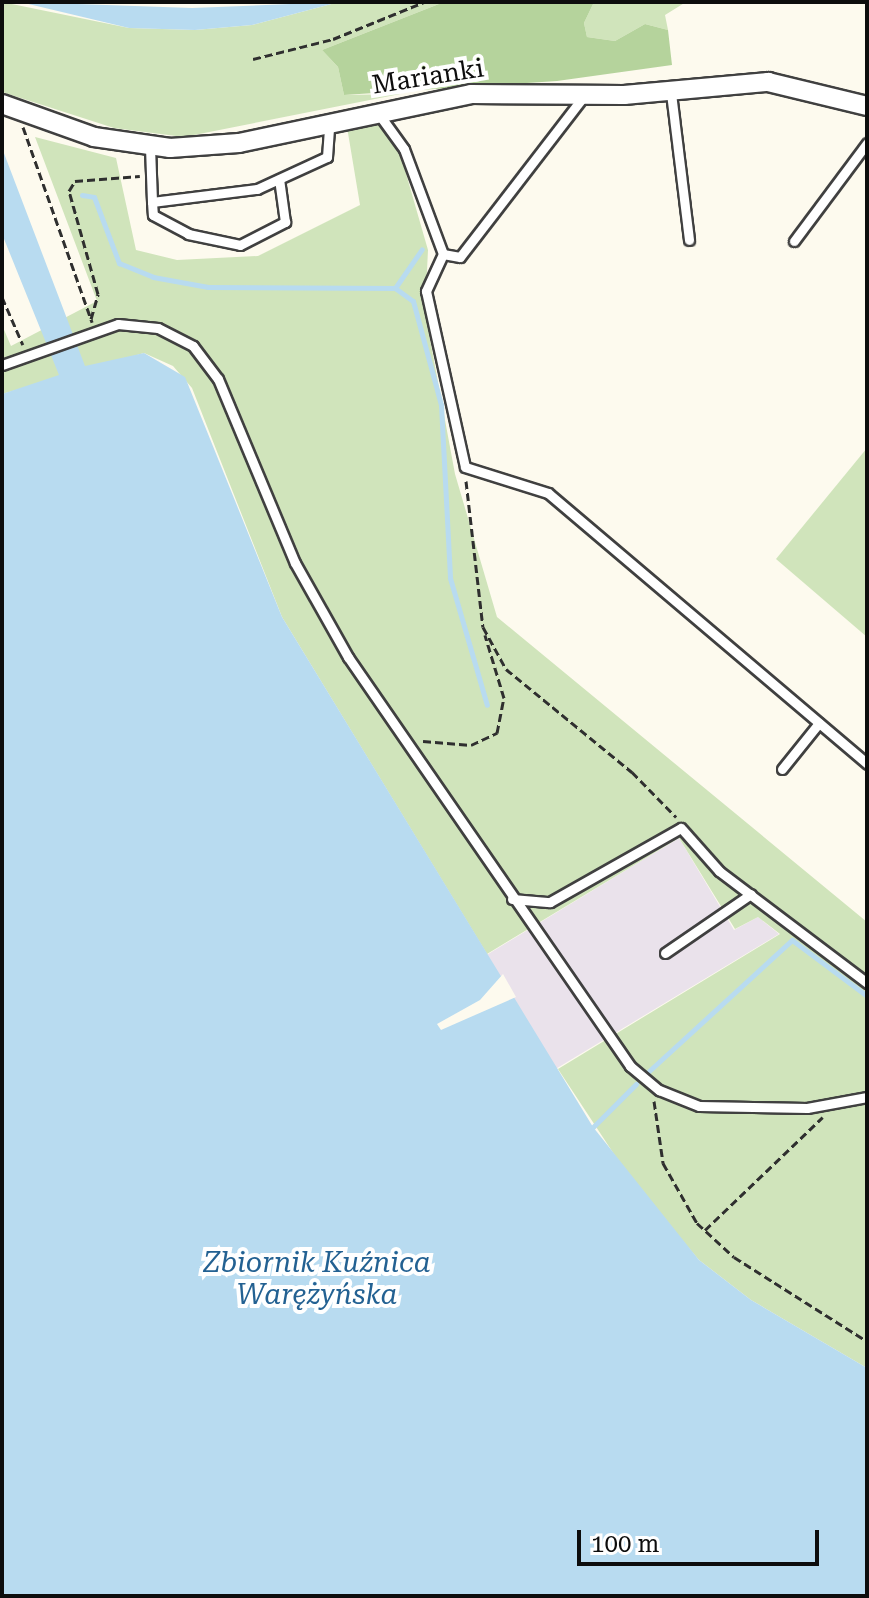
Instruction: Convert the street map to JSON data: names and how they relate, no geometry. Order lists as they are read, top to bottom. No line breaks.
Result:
{"streets":{"street":["Marianki"]},"water":["Zbiornik Kuźnica Warężyńska"],"scale_bar":"100 m"}
